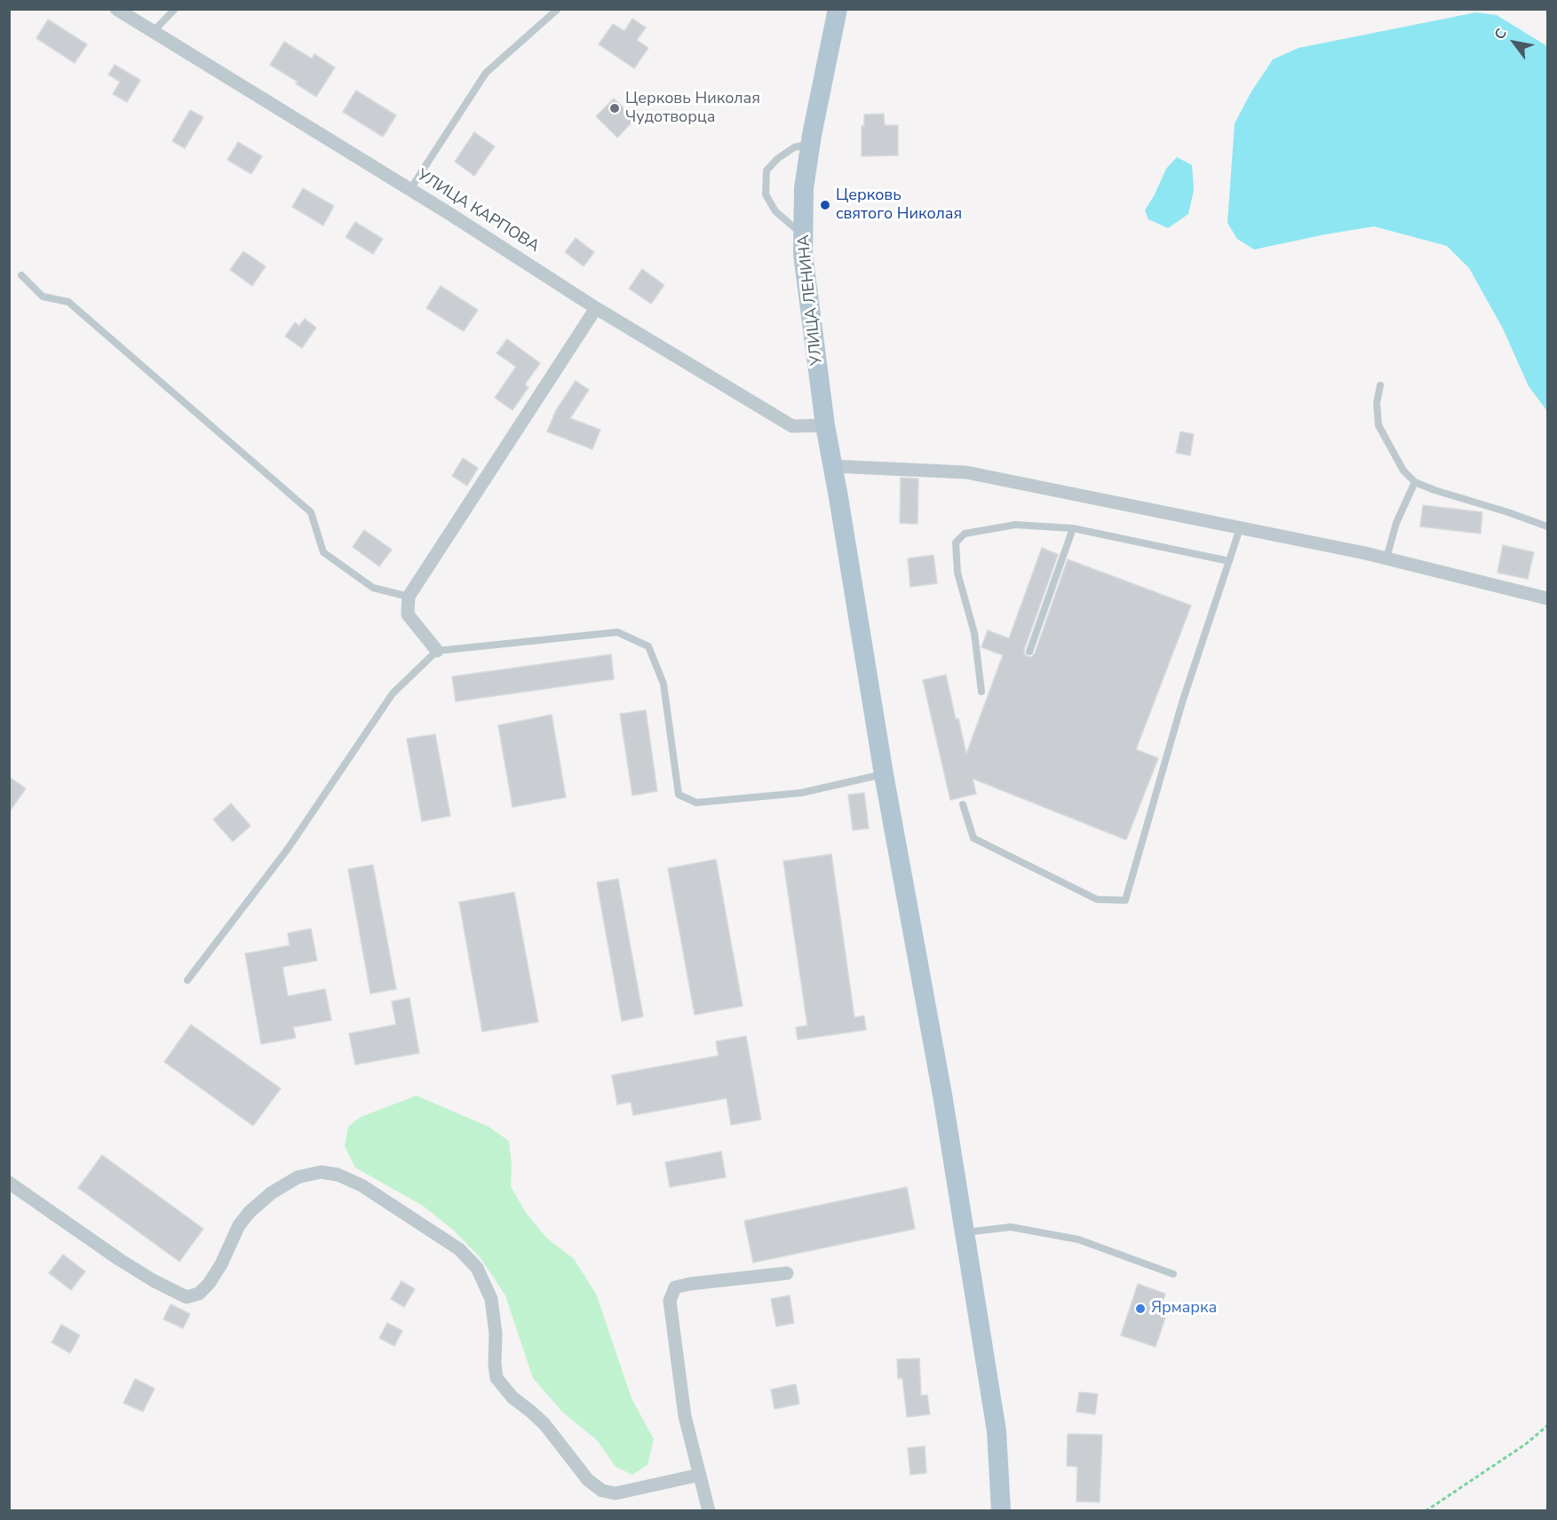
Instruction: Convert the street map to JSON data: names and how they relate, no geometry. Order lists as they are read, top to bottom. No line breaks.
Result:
{"streets":{"main road":["УЛИЦА ЛЕНИНА"],"street":["УЛИЦА КАРПОВА"]},"crossings":[["УЛИЦА КАРПОВА","УЛИЦА ЛЕНИНА"]],"places":["Церковь Николая Чудотворца","Церковь святого Николая","Ярмарка"],"north":"top left"}
